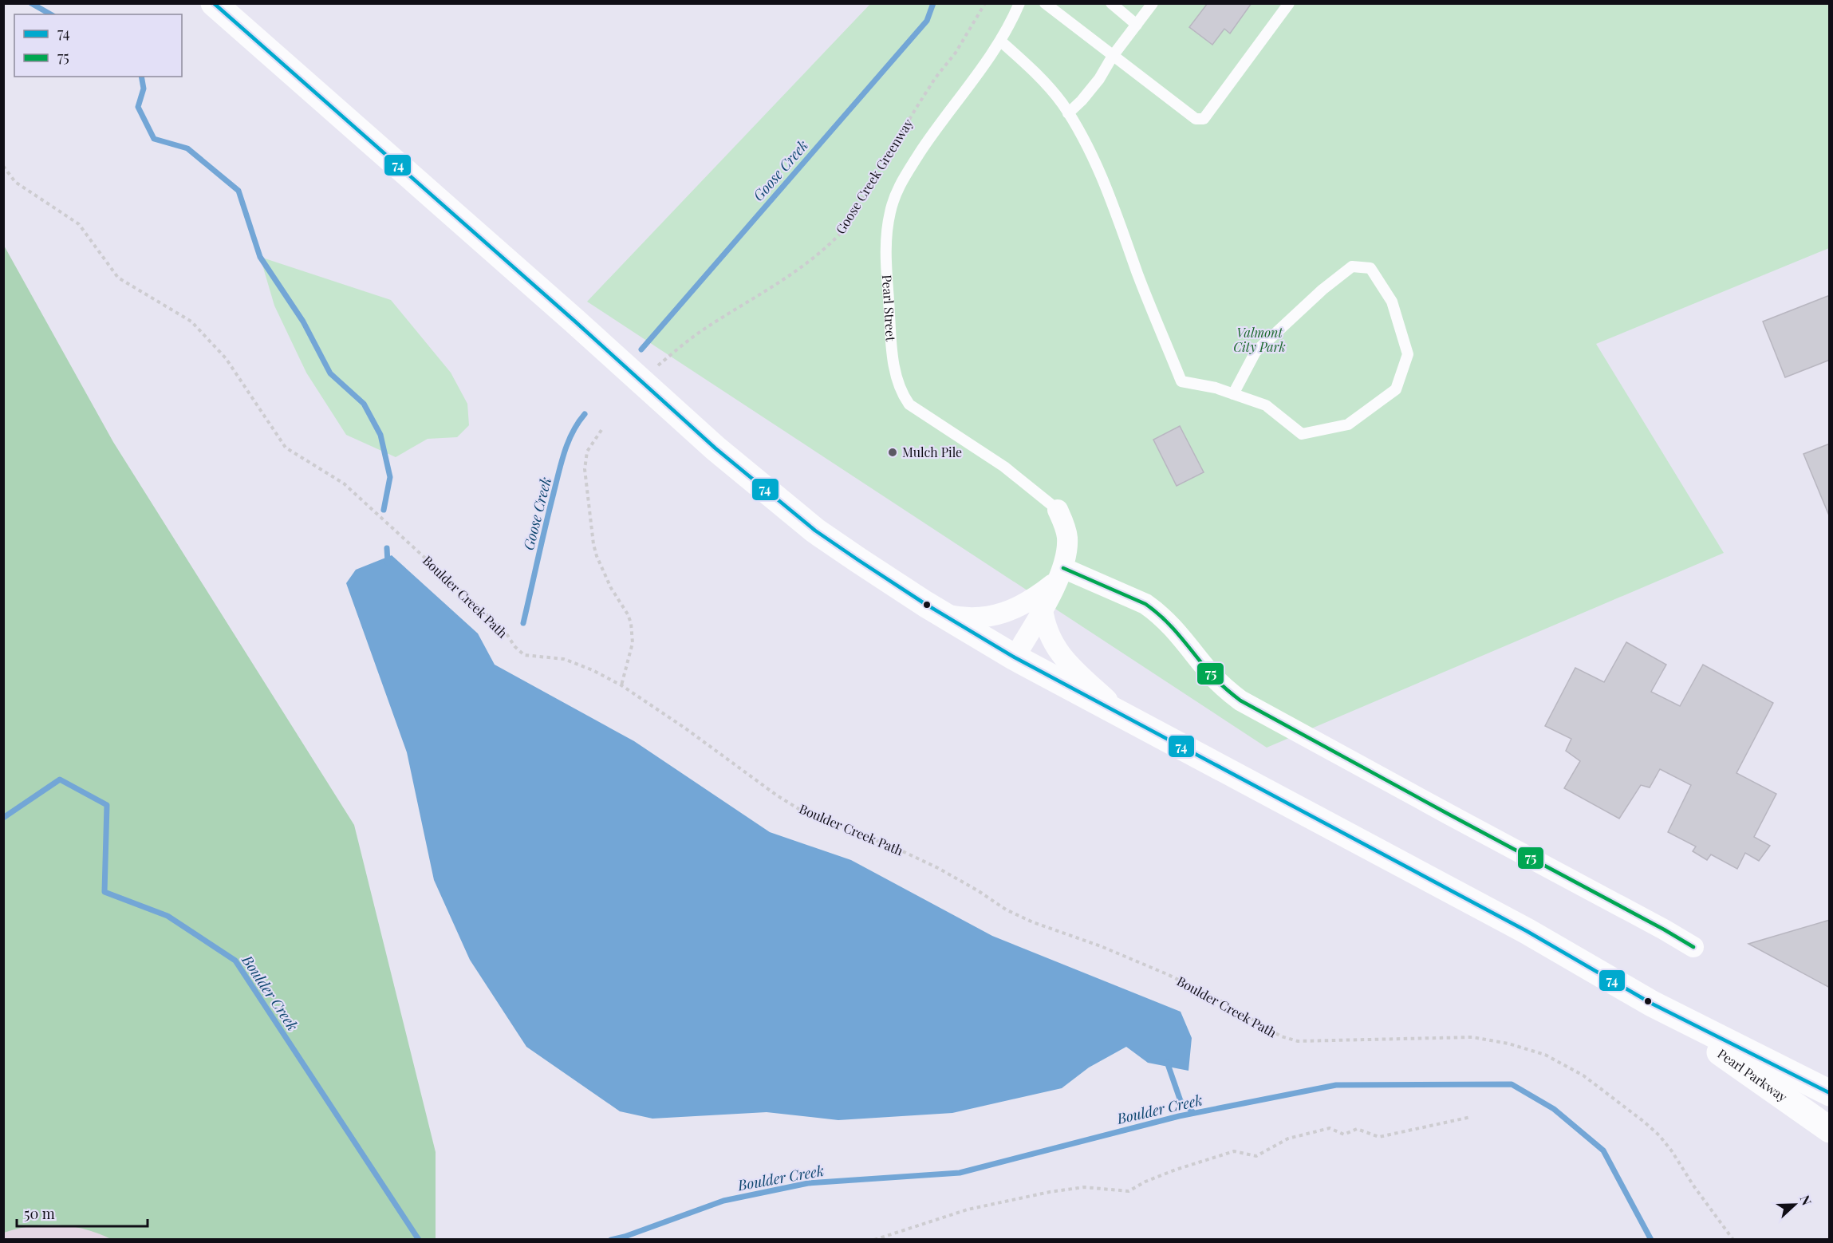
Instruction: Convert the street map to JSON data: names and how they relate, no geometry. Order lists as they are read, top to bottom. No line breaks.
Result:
{"streets":{"main road":["Pearl Parkway"],"street":["Pearl Street"],"path":["Goose Creek Greenway","Boulder Creek Path"]},"crossings":[["Pearl Street","Pearl Parkway"]],"water":["Goose Creek","Boulder Creek"],"parks":["Valmont City Park"],"places":["Mulch Pile"],"lines":["transit line 74","transit line 75"],"legend":["74","75"],"scale_bar":"50 m","north":"right"}
